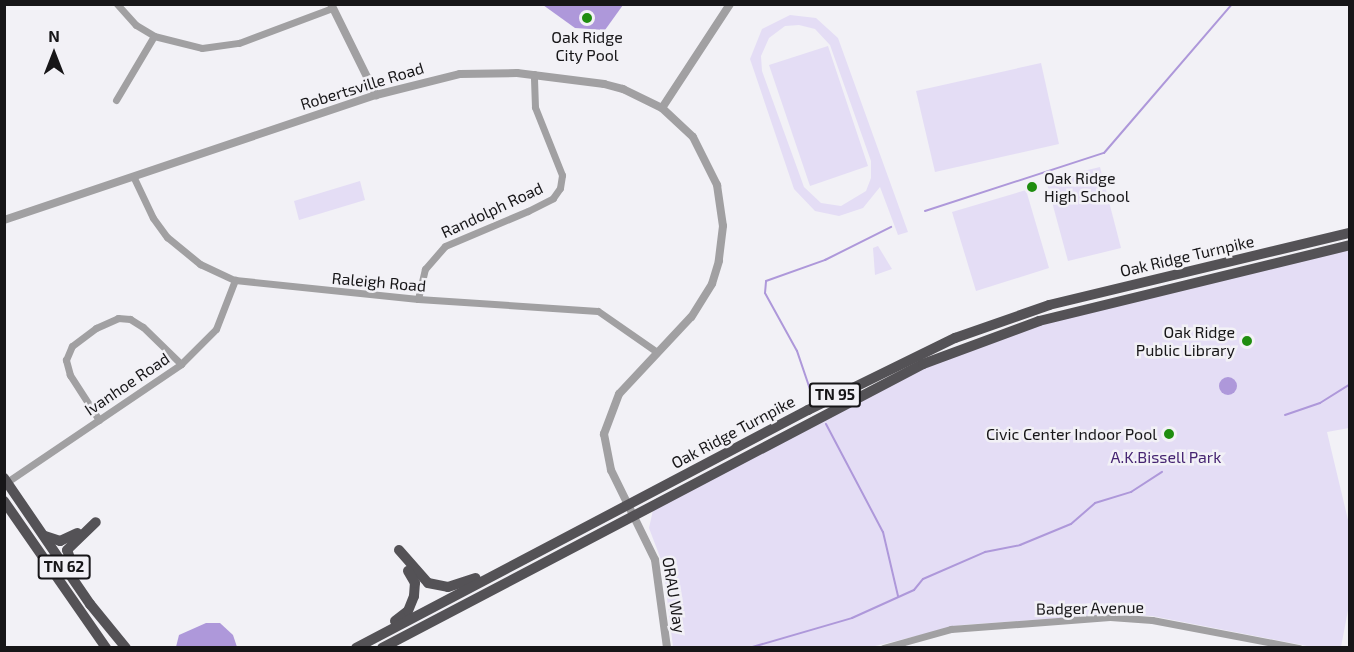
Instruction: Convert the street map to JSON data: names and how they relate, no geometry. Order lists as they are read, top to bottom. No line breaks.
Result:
{"streets":{"highway":["Oak Ridge Turnpike","TN 95","TN 62"],"street":["Robertsville Road","Randolph Road","Raleigh Road","Ivanhoe Road","ORAU Way","Badger Avenue"]},"crossings":[["Robertsville Road","Randolph Road"],["Robertsville Road","Oak Ridge Turnpike"],["Robertsville Road","Raleigh Road"],["Robertsville Road","ORAU Way"],["Randolph Road","Raleigh Road"],["Oak Ridge Turnpike","ORAU Way"],["Raleigh Road","Ivanhoe Road"],["Ivanhoe Road","TN 62"]],"parks":["A.K.Bissell Park"],"places":["Oak Ridge City Pool","Oak Ridge High School","Oak Ridge Public Library","Civic Center Indoor Pool"],"north":"top"}
